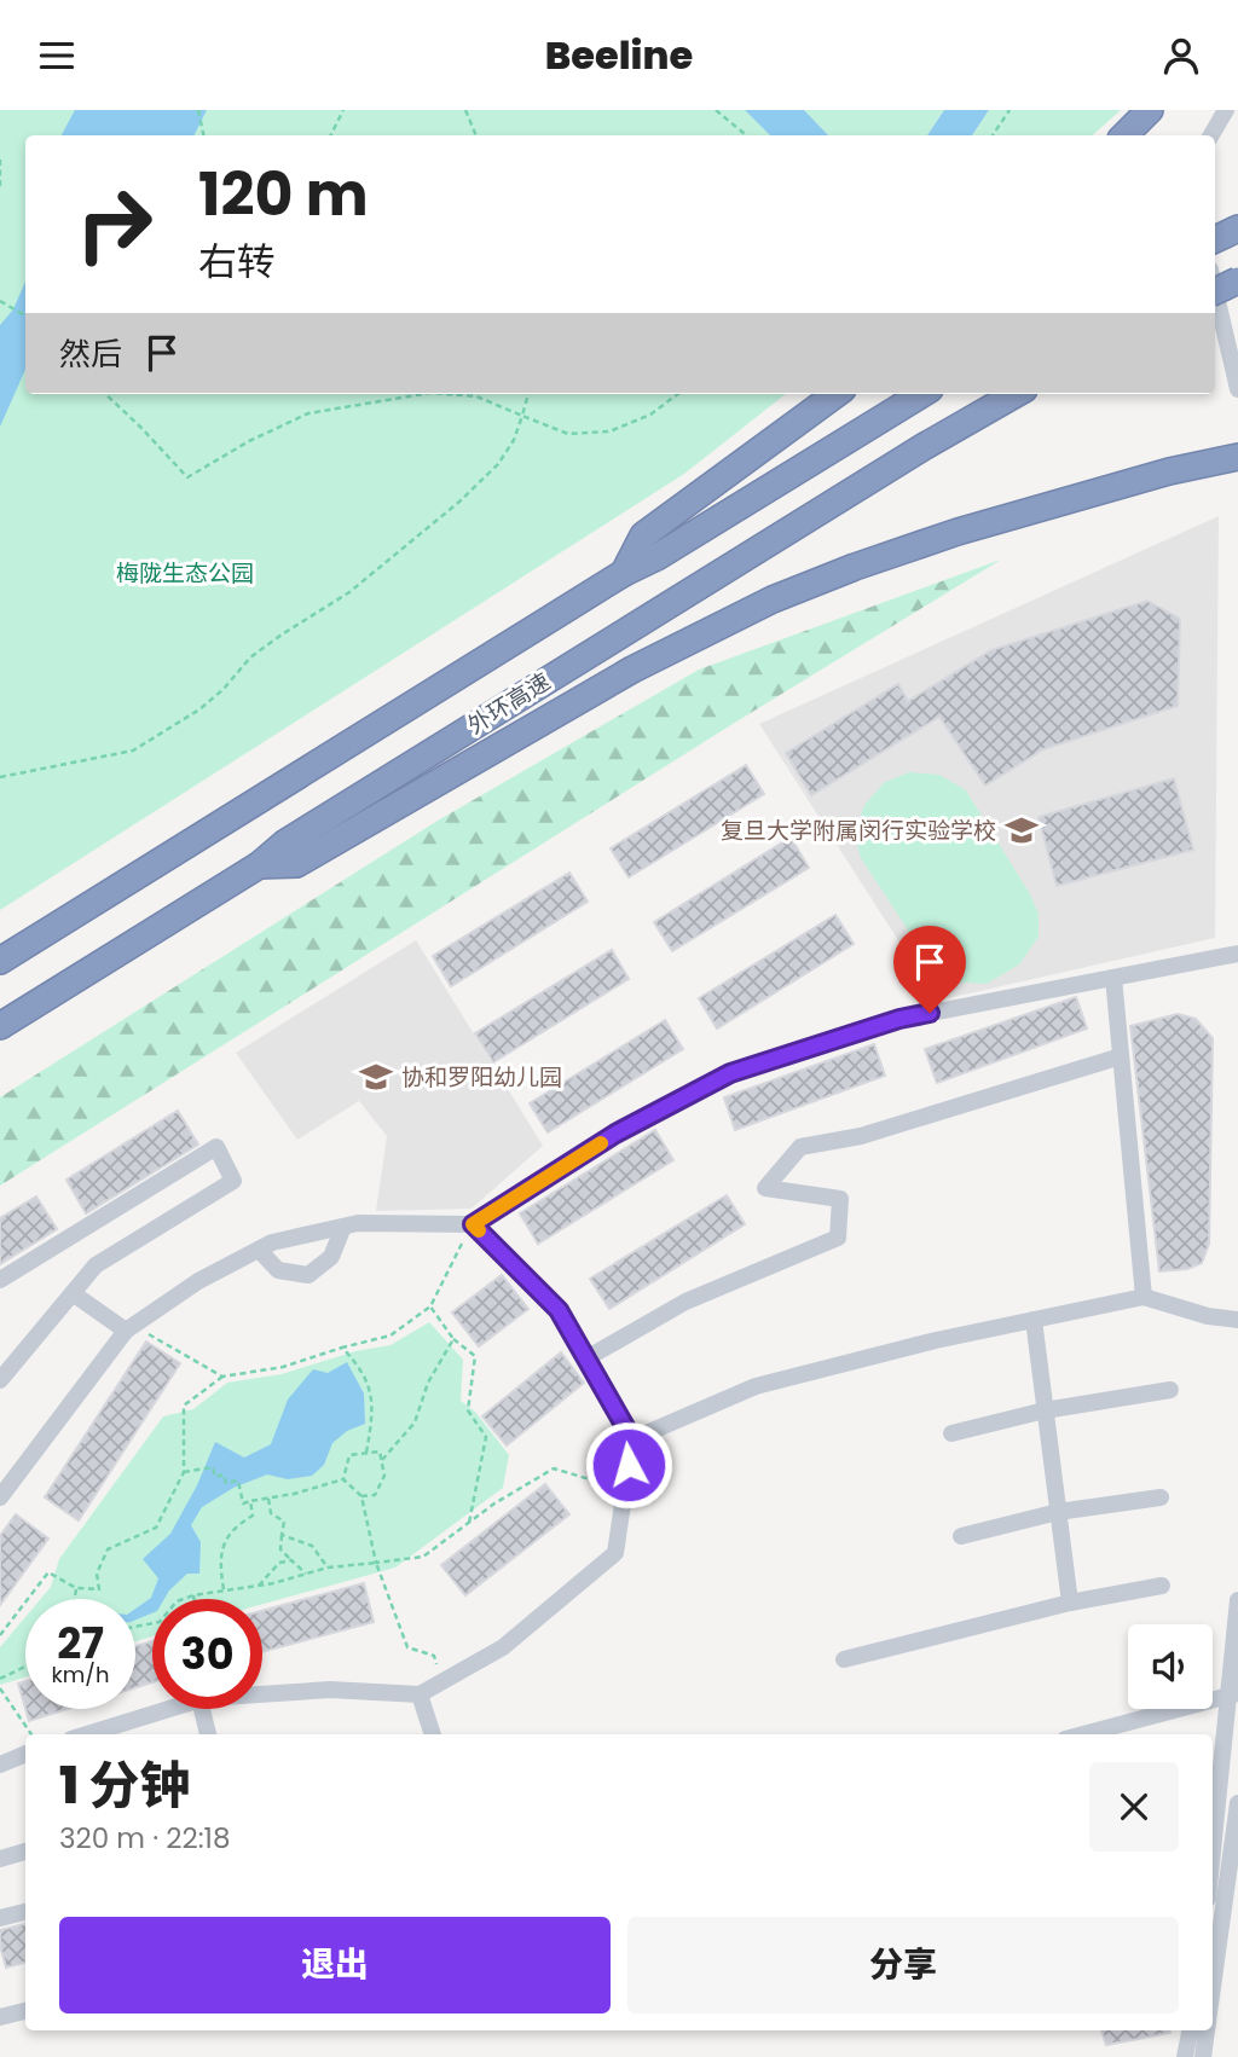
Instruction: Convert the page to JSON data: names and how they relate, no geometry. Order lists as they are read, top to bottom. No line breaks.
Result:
{"streets":{"highway":["外环高速"]},"parks":["梅陇生态公园"],"places":{"school or university":["复旦大学附属闵行实验学校","协和罗阳幼儿园"]},"page":{"header":"Beeline","turn":["120 m","右转"],"then":"然后","speed":"27 km/h","limit":"30","heading":["1 分钟","320 m · 22:18"],"buttons":["退出","分享"]}}
